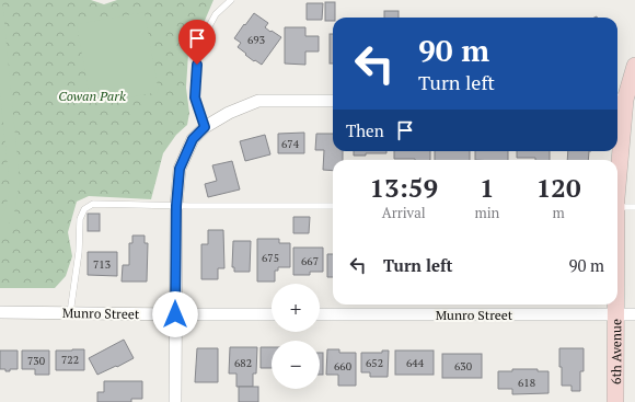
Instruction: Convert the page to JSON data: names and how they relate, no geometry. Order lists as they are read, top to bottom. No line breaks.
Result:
{"streets":{"street":["Munro Street","6th Avenue"]},"crossings":[["Munro Street","6th Avenue"]],"parks":["Cowan Park"],"house_numbers":["693","674","675","667","713","722","730","682","652","644","660","630","618"],"page":{"turn":["90 m","Turn left"],"then":"Then","eta":["13:59","Arrival","1","min","120","m"],"list":[{"name":"Turn left","value":"90 m"}],"map_buttons":["+","−"]}}
